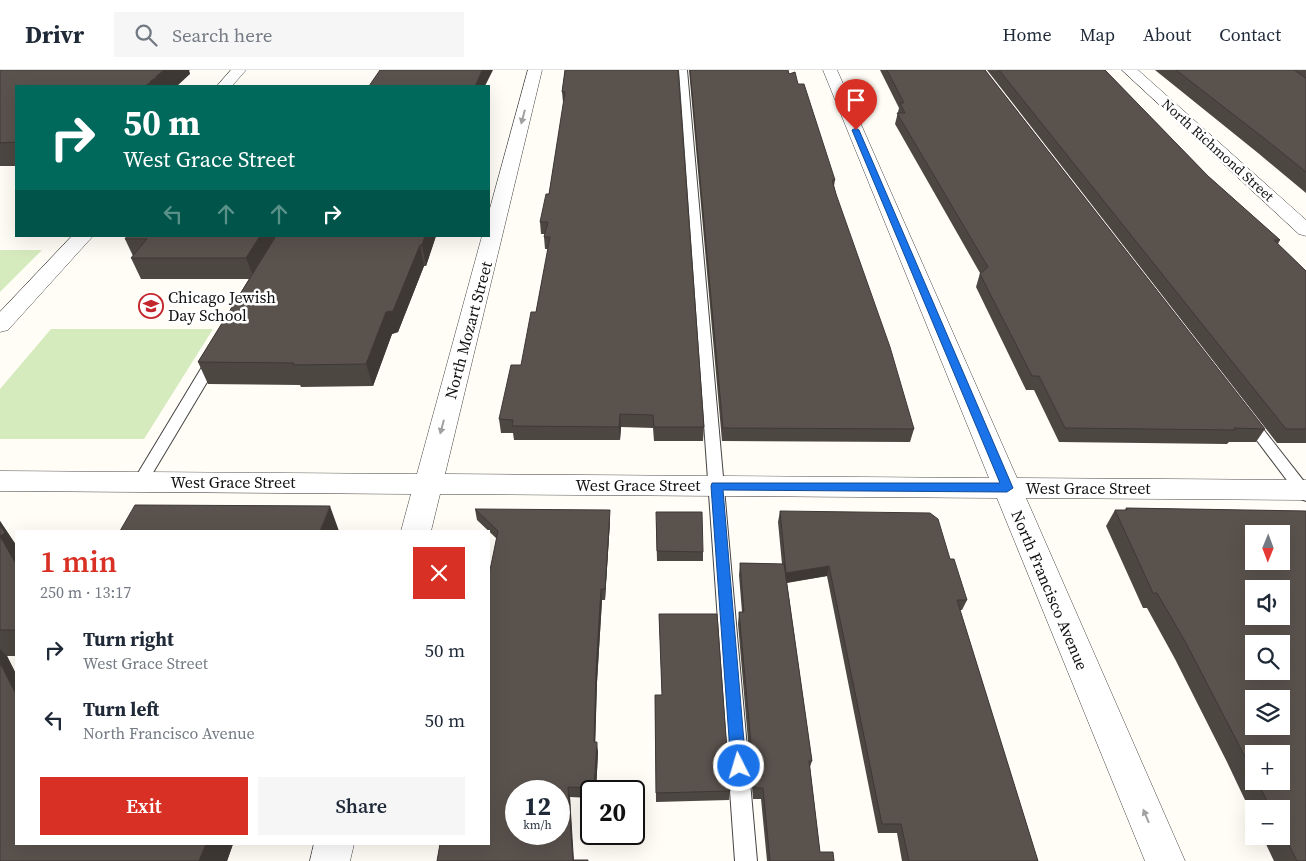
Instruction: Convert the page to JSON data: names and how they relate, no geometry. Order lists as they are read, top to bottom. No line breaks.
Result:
{"streets":{"street":["North Richmond Street","North Mozart Street","West Grace Street","North Francisco Avenue"]},"crossings":[["North Mozart Street","West Grace Street"],["West Grace Street","North Francisco Avenue"]],"one_way":["North Mozart Street","North Francisco Avenue"],"places":{"school or university":["Chicago Jewish Day School"]},"north":"bottom","page":{"header":"Drivr","search":"Search here","nav":["Home","Map","About","Contact"],"turn":["50 m","West Grace Street"],"map_buttons":["+","−"],"heading":["1 min","250 m · 13:17"],"list":[{"name":"Turn right","note":"West Grace Street","value":"50 m"},{"name":"Turn left","note":"North Francisco Avenue","value":"50 m"}],"buttons":["Exit","Share"],"speed":"12 km/h","limit":"20"}}
